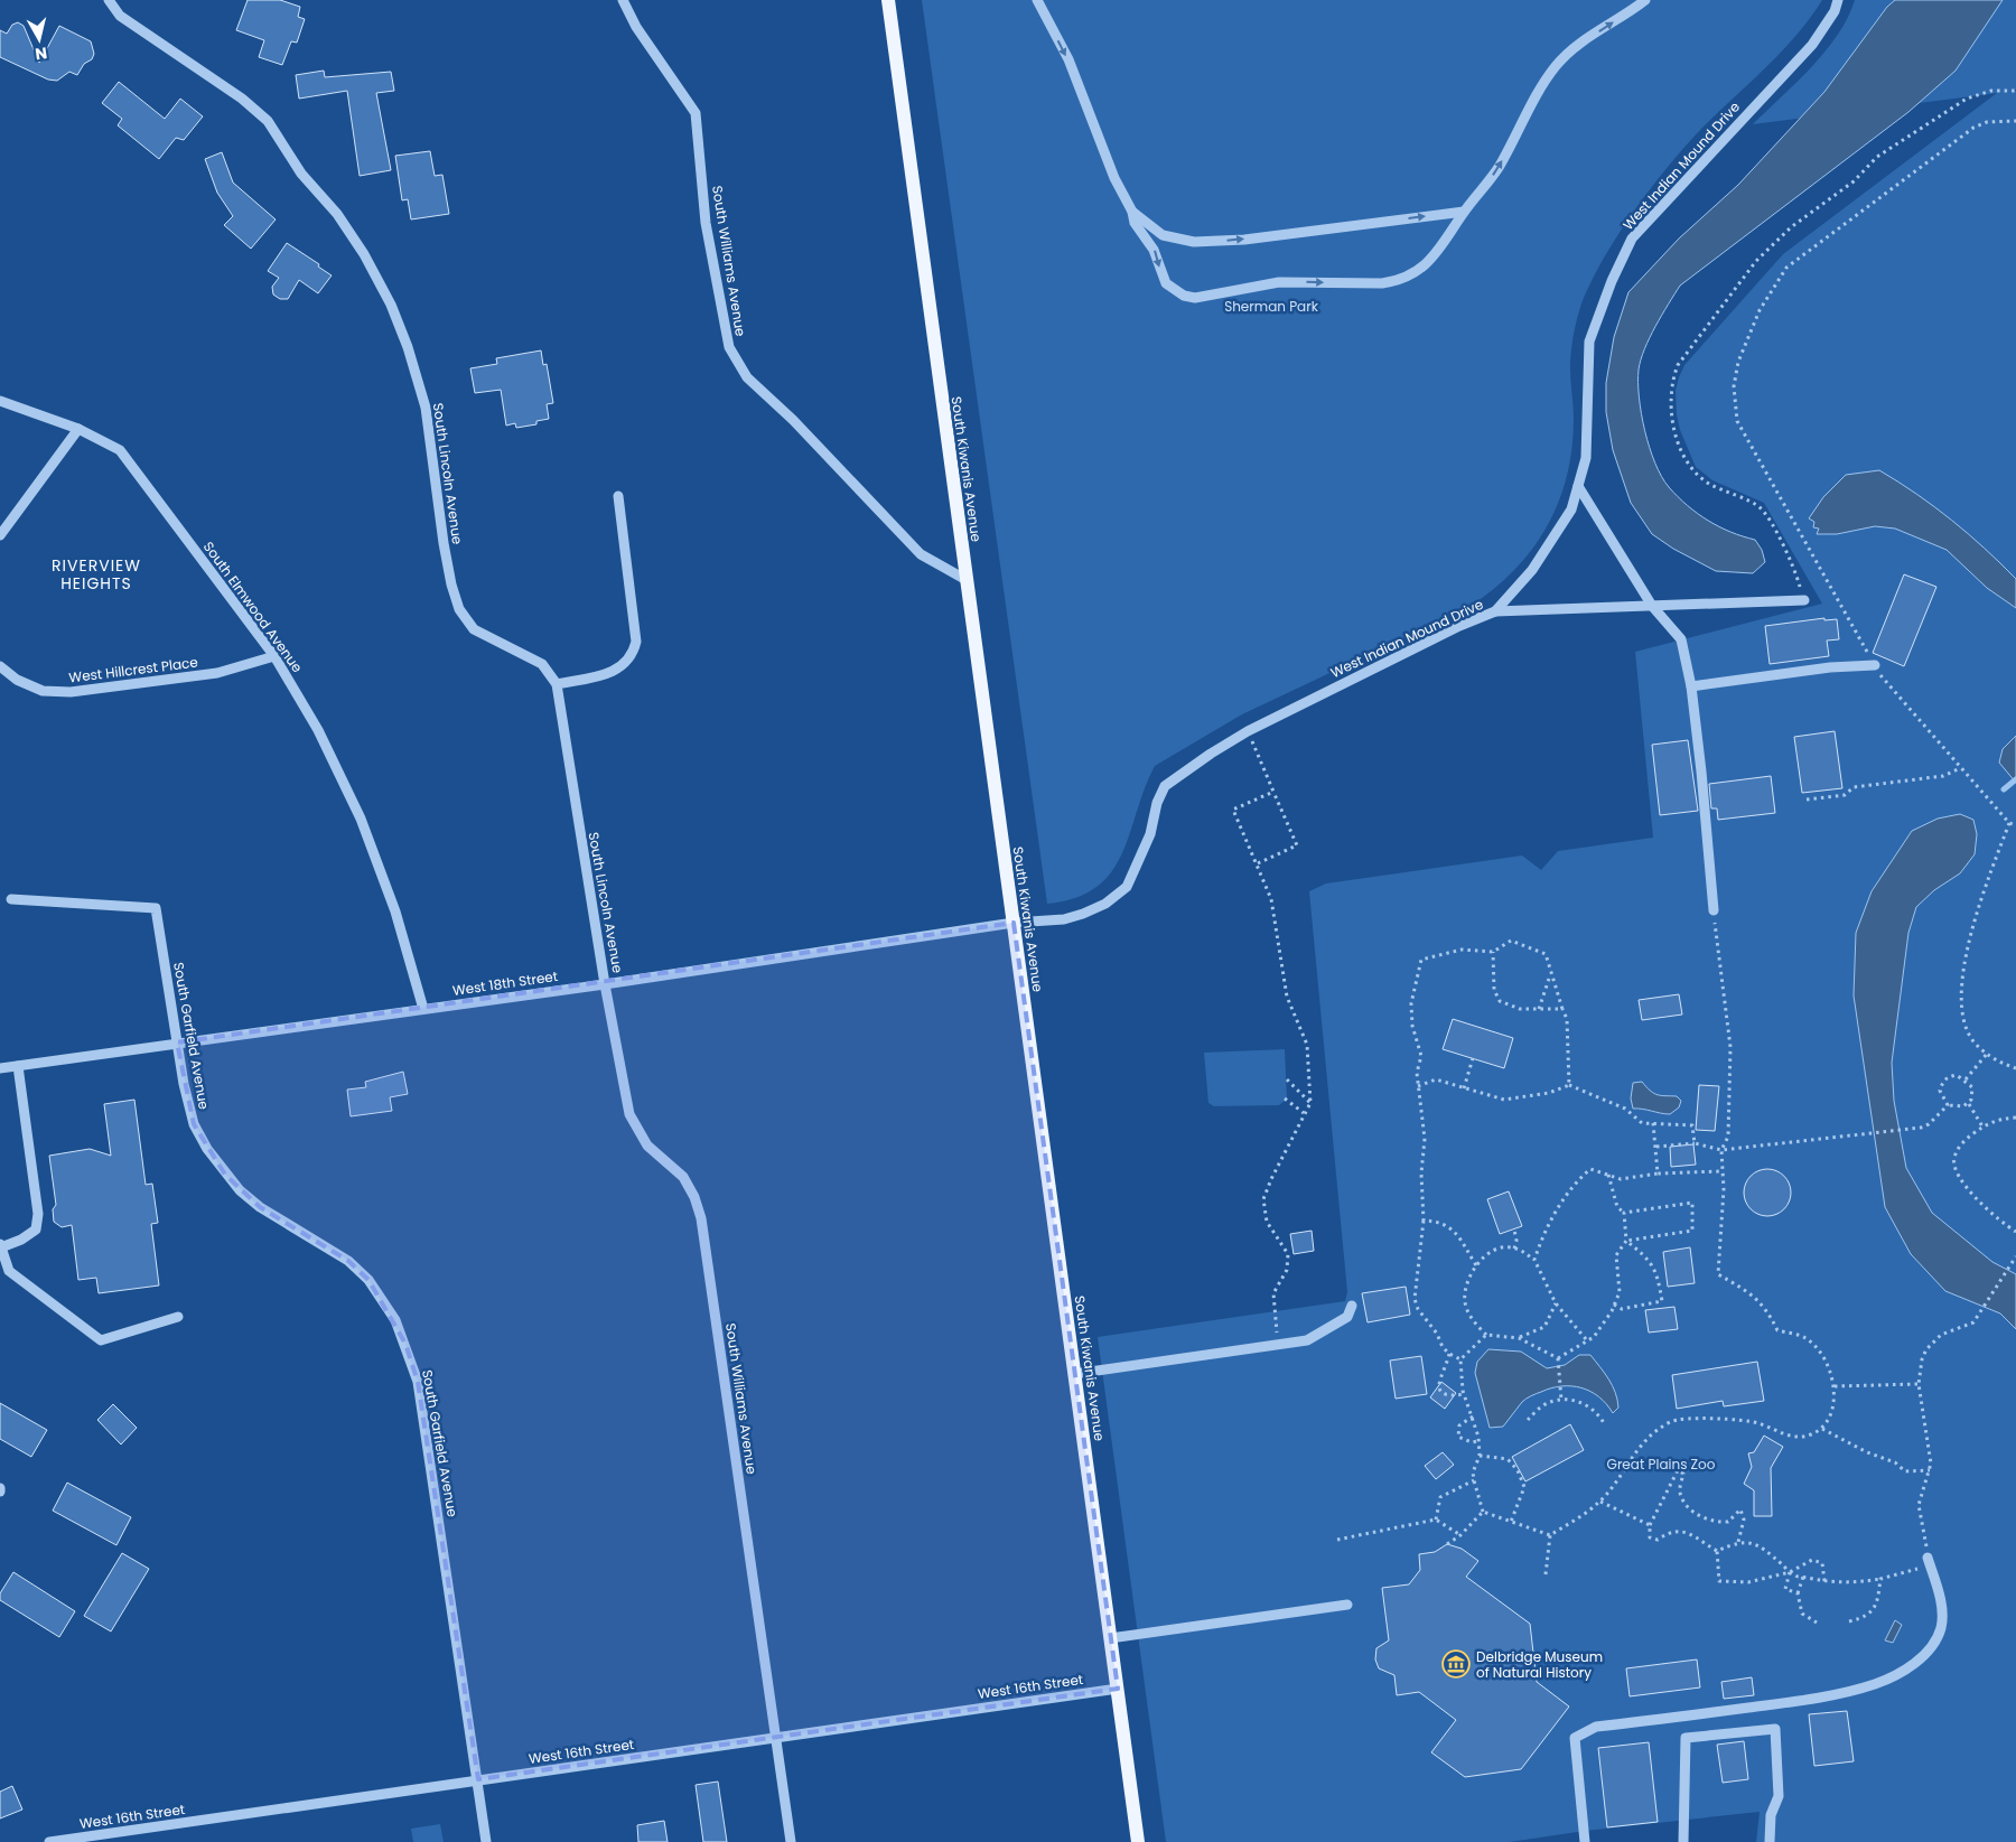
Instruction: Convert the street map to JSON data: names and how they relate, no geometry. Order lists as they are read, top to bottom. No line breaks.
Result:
{"streets":{"main road":["South Kiwanis Avenue"],"street":["West Indian Mound Drive","South Williams Avenue","South Lincoln Avenue","South Elmwood Avenue","West Hillcrest Place","West 18th Street","South Garfield Avenue","West 16th Street"]},"crossings":[["West Indian Mound Drive","South Kiwanis Avenue"],["West Indian Mound Drive","West 18th Street"],["South Williams Avenue","South Kiwanis Avenue"],["South Williams Avenue","South Lincoln Avenue"],["South Williams Avenue","West 18th Street"],["South Williams Avenue","West 16th Street"],["South Kiwanis Avenue","West 18th Street"],["South Kiwanis Avenue","West 16th Street"],["South Lincoln Avenue","West 18th Street"],["South Elmwood Avenue","West Hillcrest Place"],["South Elmwood Avenue","West 18th Street"],["West 18th Street","South Garfield Avenue"],["South Garfield Avenue","West 16th Street"]],"districts":["RIVERVIEW HEIGHTS"],"parks":["Sherman Park","Great Plains Zoo"],"places":{"museum":["Delbridge Museum of Natural History"]},"north":"bottom"}
